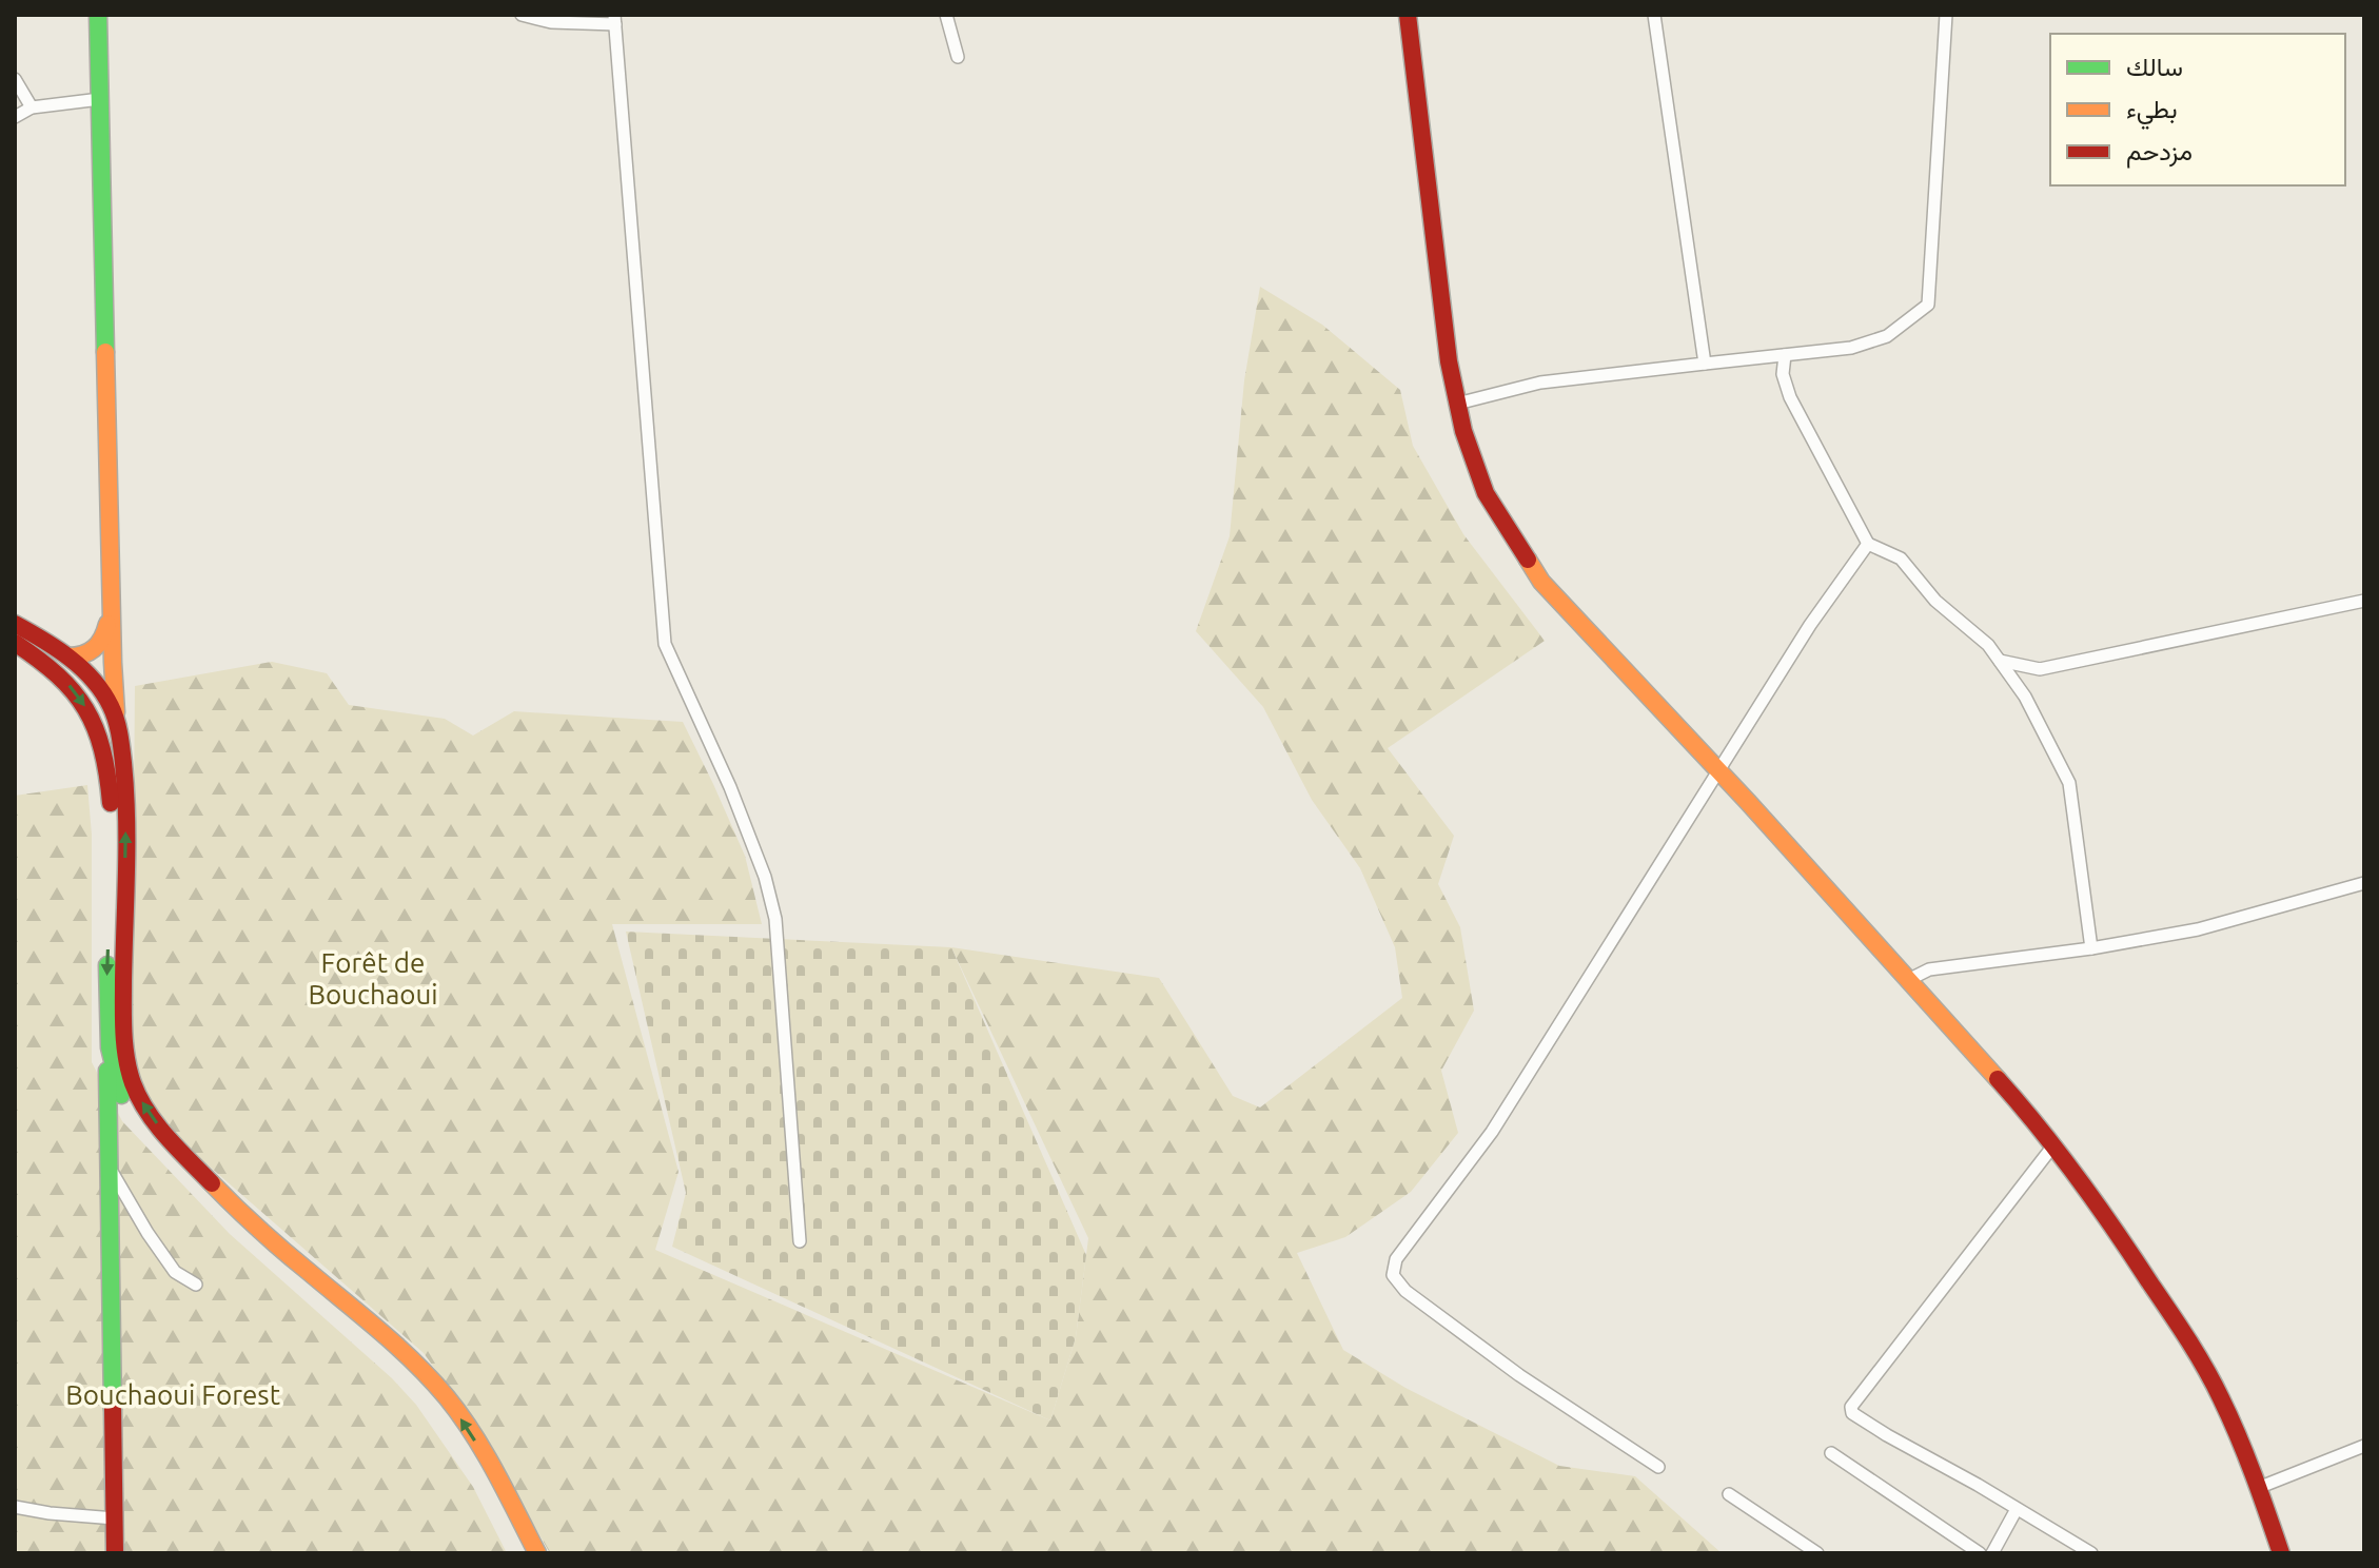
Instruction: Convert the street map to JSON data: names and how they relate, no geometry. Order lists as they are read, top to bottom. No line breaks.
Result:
{"parks":["Forêt de Bouchaoui","Bouchaoui Forest"],"legend":["سالك","بطيء","مزدحم"]}
